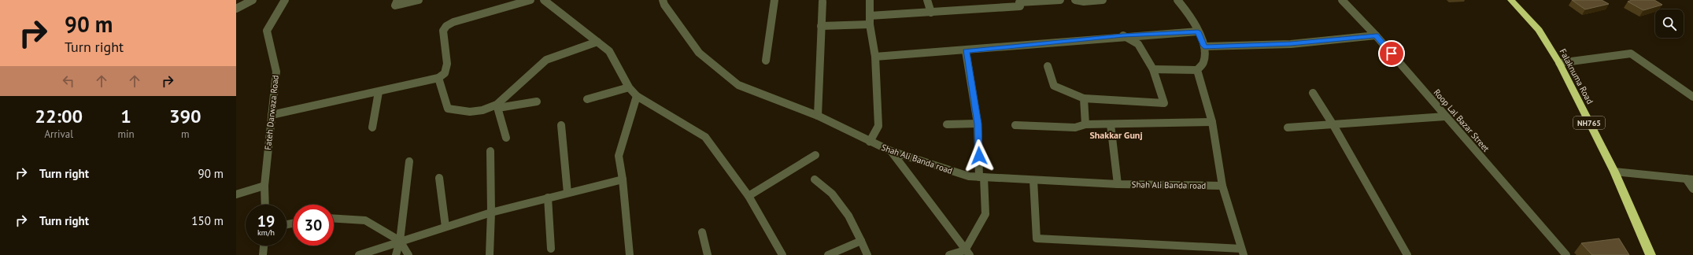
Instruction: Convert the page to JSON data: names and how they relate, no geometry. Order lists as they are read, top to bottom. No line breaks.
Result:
{"streets":{"highway":["Falaknuma Road","NH765"],"street":["Fateh Darwaza Road","Roop Lal Bazar Street","Shah Ali Banda road"]},"districts":["Shakkar Gunj"],"page":{"turn":["90 m","Turn right"],"eta":["22:00","Arrival","1","min","390","m"],"list":[{"name":"Turn right","value":"90 m"},{"name":"Turn right","value":"150 m"}],"speed":"19 km/h","limit":"30"}}
